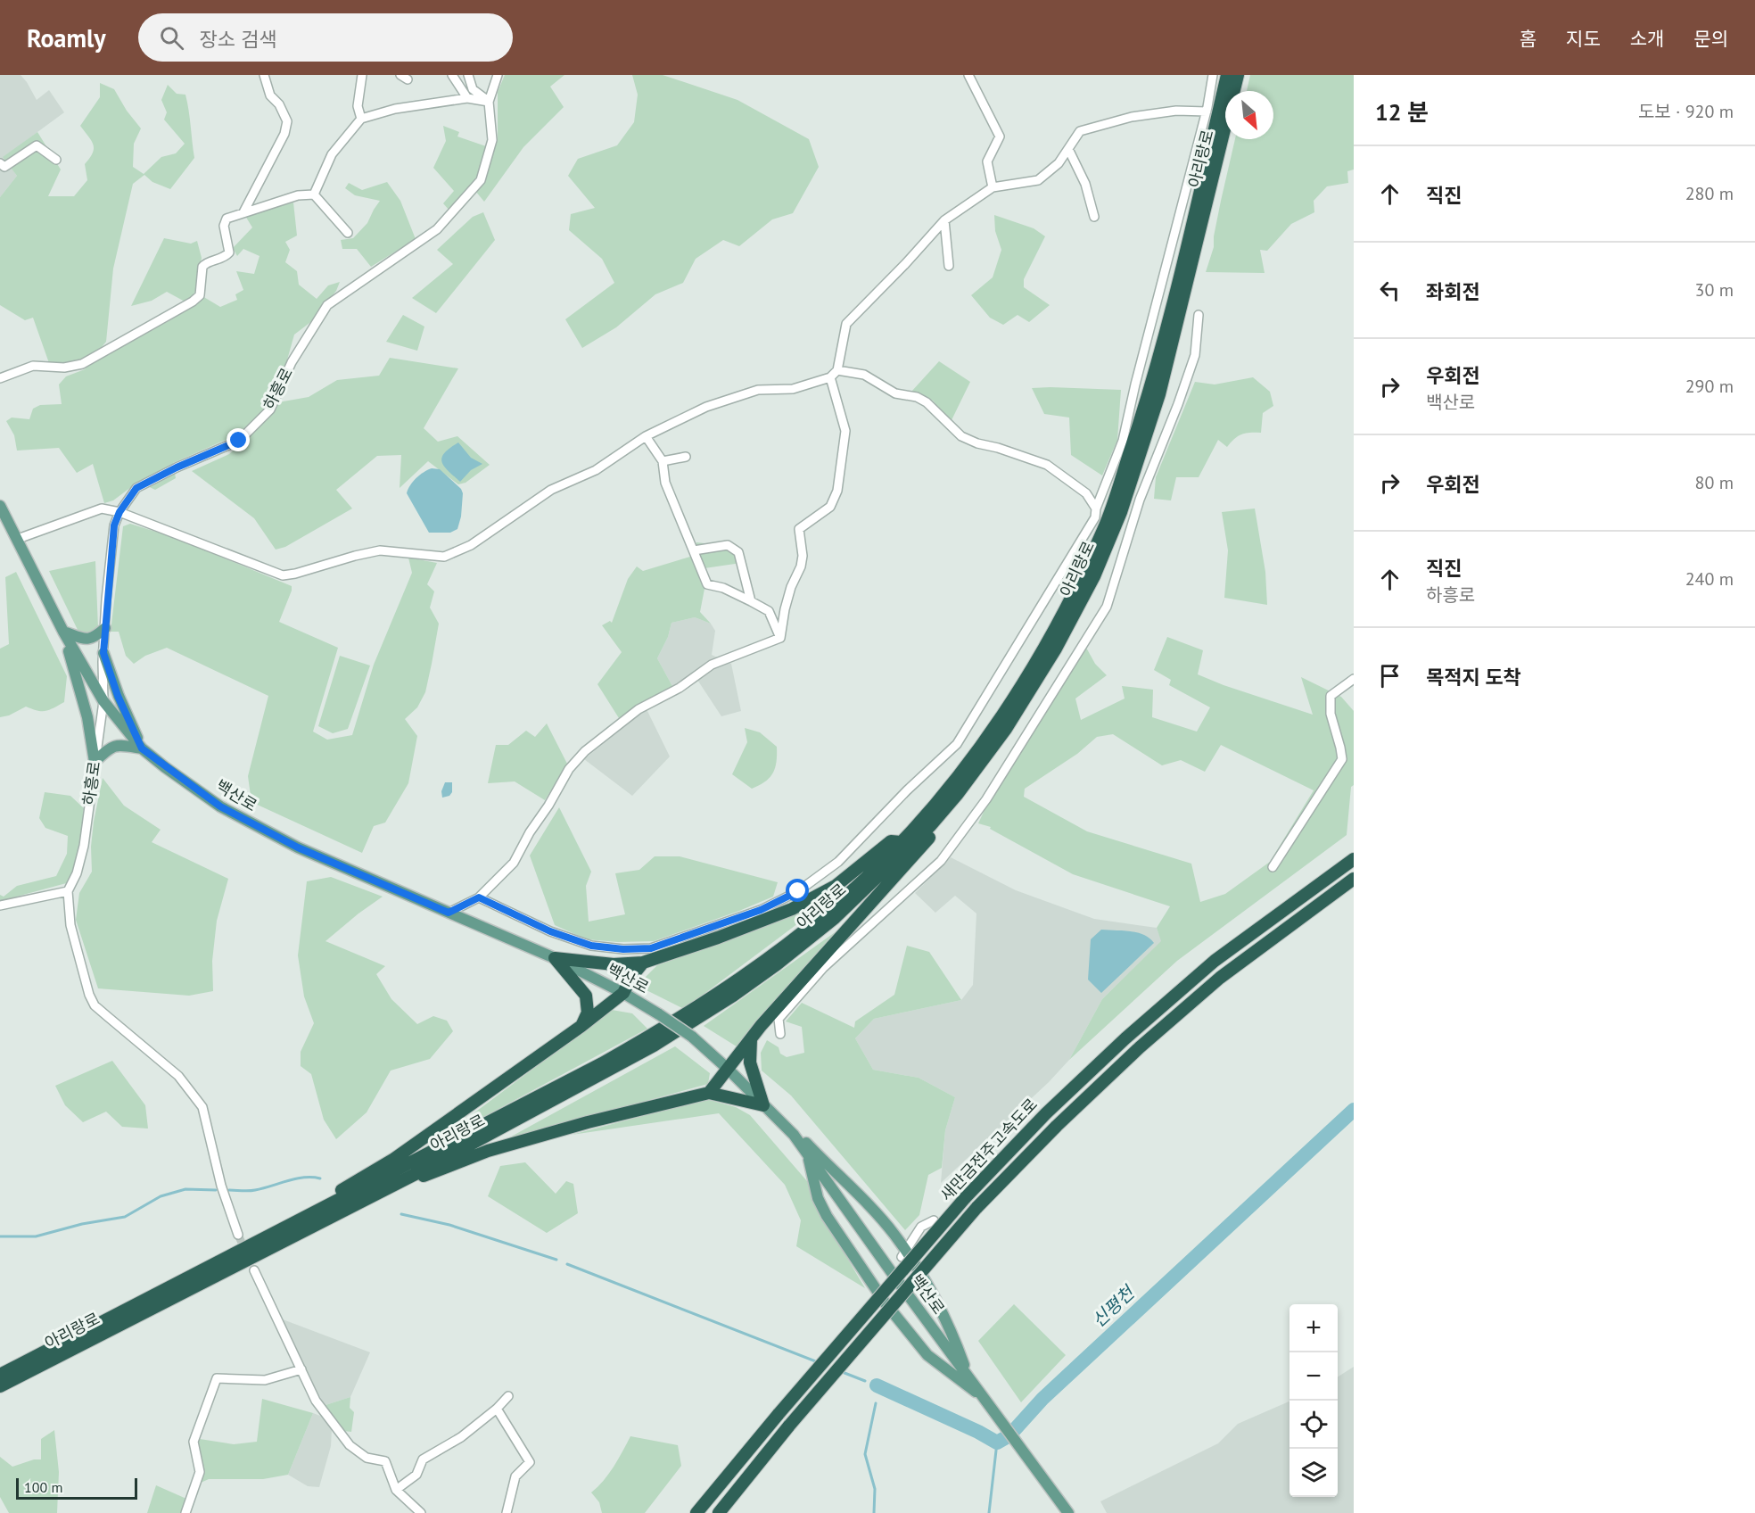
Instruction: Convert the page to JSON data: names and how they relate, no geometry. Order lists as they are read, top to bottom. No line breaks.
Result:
{"streets":{"highway":["아리랑로","새만금전주고속도로"],"main road":["백산로"],"street":["하흥로"]},"crossings":[["하흥로","백산로"]],"water":["신평천"],"scale_bar":"100 m","north":"bottom right","page":{"header":"Roamly","search":"장소 검색","nav":["홈","지도","소개","문의"],"heading":["12 분","도보 · 920 m"],"list":[["직진","280 m"],["좌회전","30 m"],["우회전","백산로","290 m"],["우회전","80 m"],["직진","하흥로","240 m"],"목적지 도착"],"map_buttons":["+","−"],"scale":"100 m"}}
